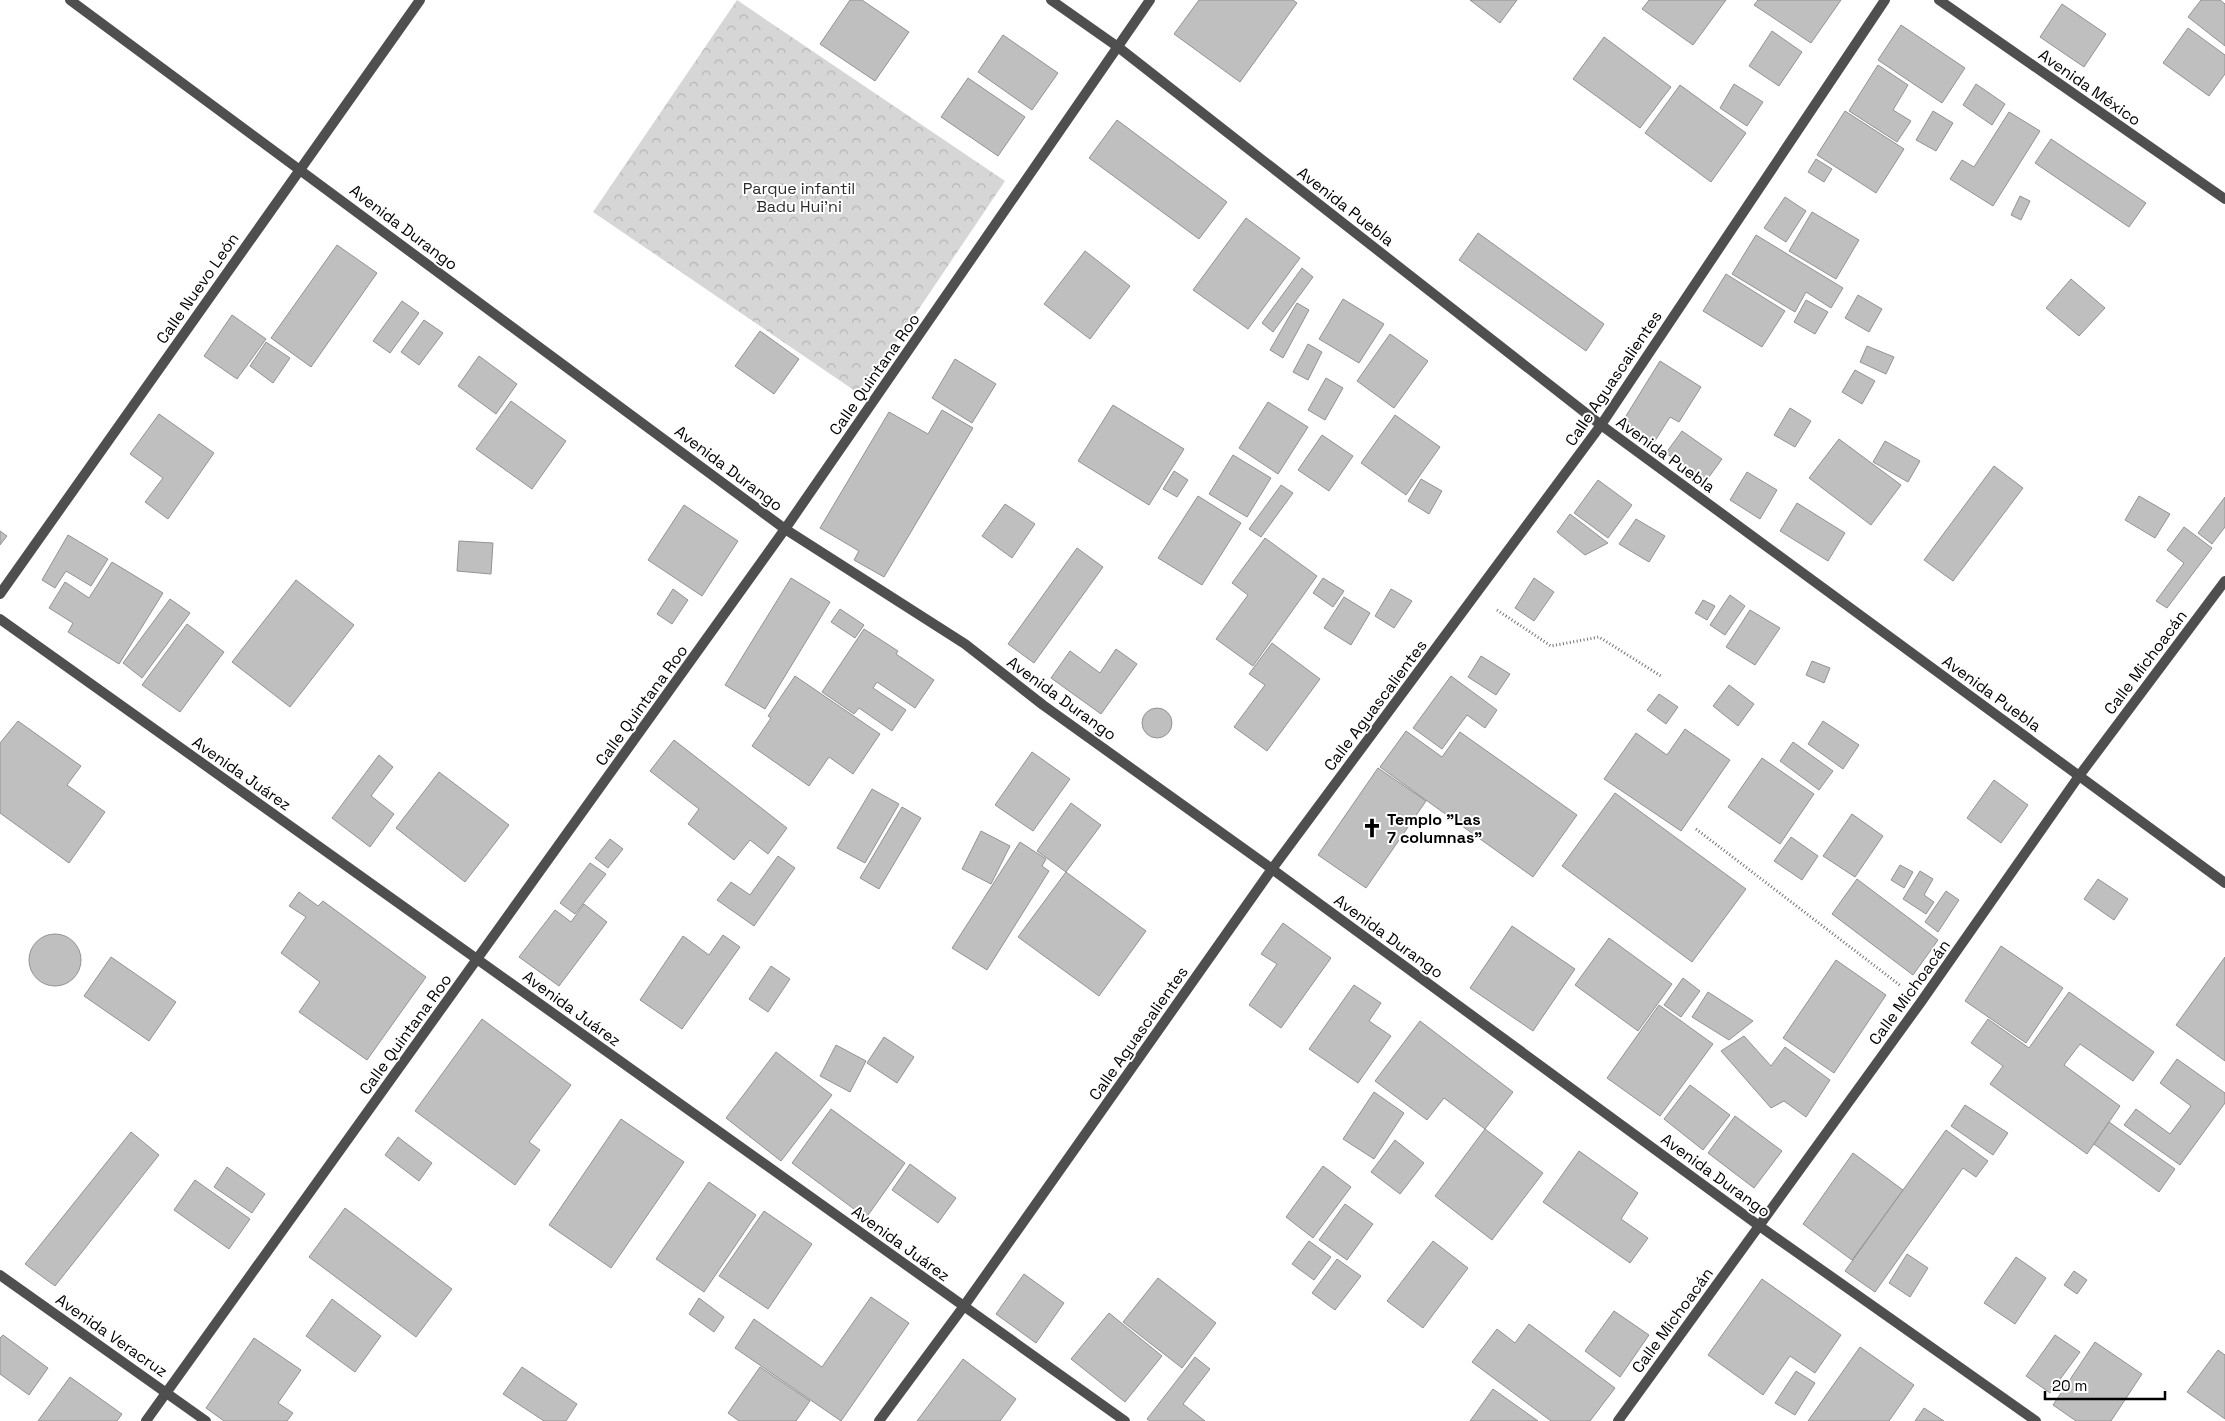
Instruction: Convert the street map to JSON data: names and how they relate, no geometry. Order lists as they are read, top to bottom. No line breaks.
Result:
{"streets":{"street":["Avenida México","Avenida Puebla","Avenida Durango","Calle Nuevo León","Calle Quintana Roo","Calle Aguascalientes","Calle Michoacán","Avenida Juárez","Avenida Veracruz"]},"crossings":[["Avenida Puebla","Calle Quintana Roo"],["Avenida Puebla","Calle Aguascalientes"],["Avenida Puebla","Calle Michoacán"],["Avenida Durango","Calle Nuevo León"],["Avenida Durango","Calle Quintana Roo"],["Avenida Durango","Calle Aguascalientes"],["Avenida Durango","Calle Michoacán"],["Calle Quintana Roo","Avenida Juárez"],["Calle Quintana Roo","Avenida Veracruz"],["Calle Aguascalientes","Avenida Juárez"]],"parks":["Parque infantil Badu Hui'ni"],"places":{"church":["Templo \"Las 7 columnas\""]},"scale_bar":"20 m"}
